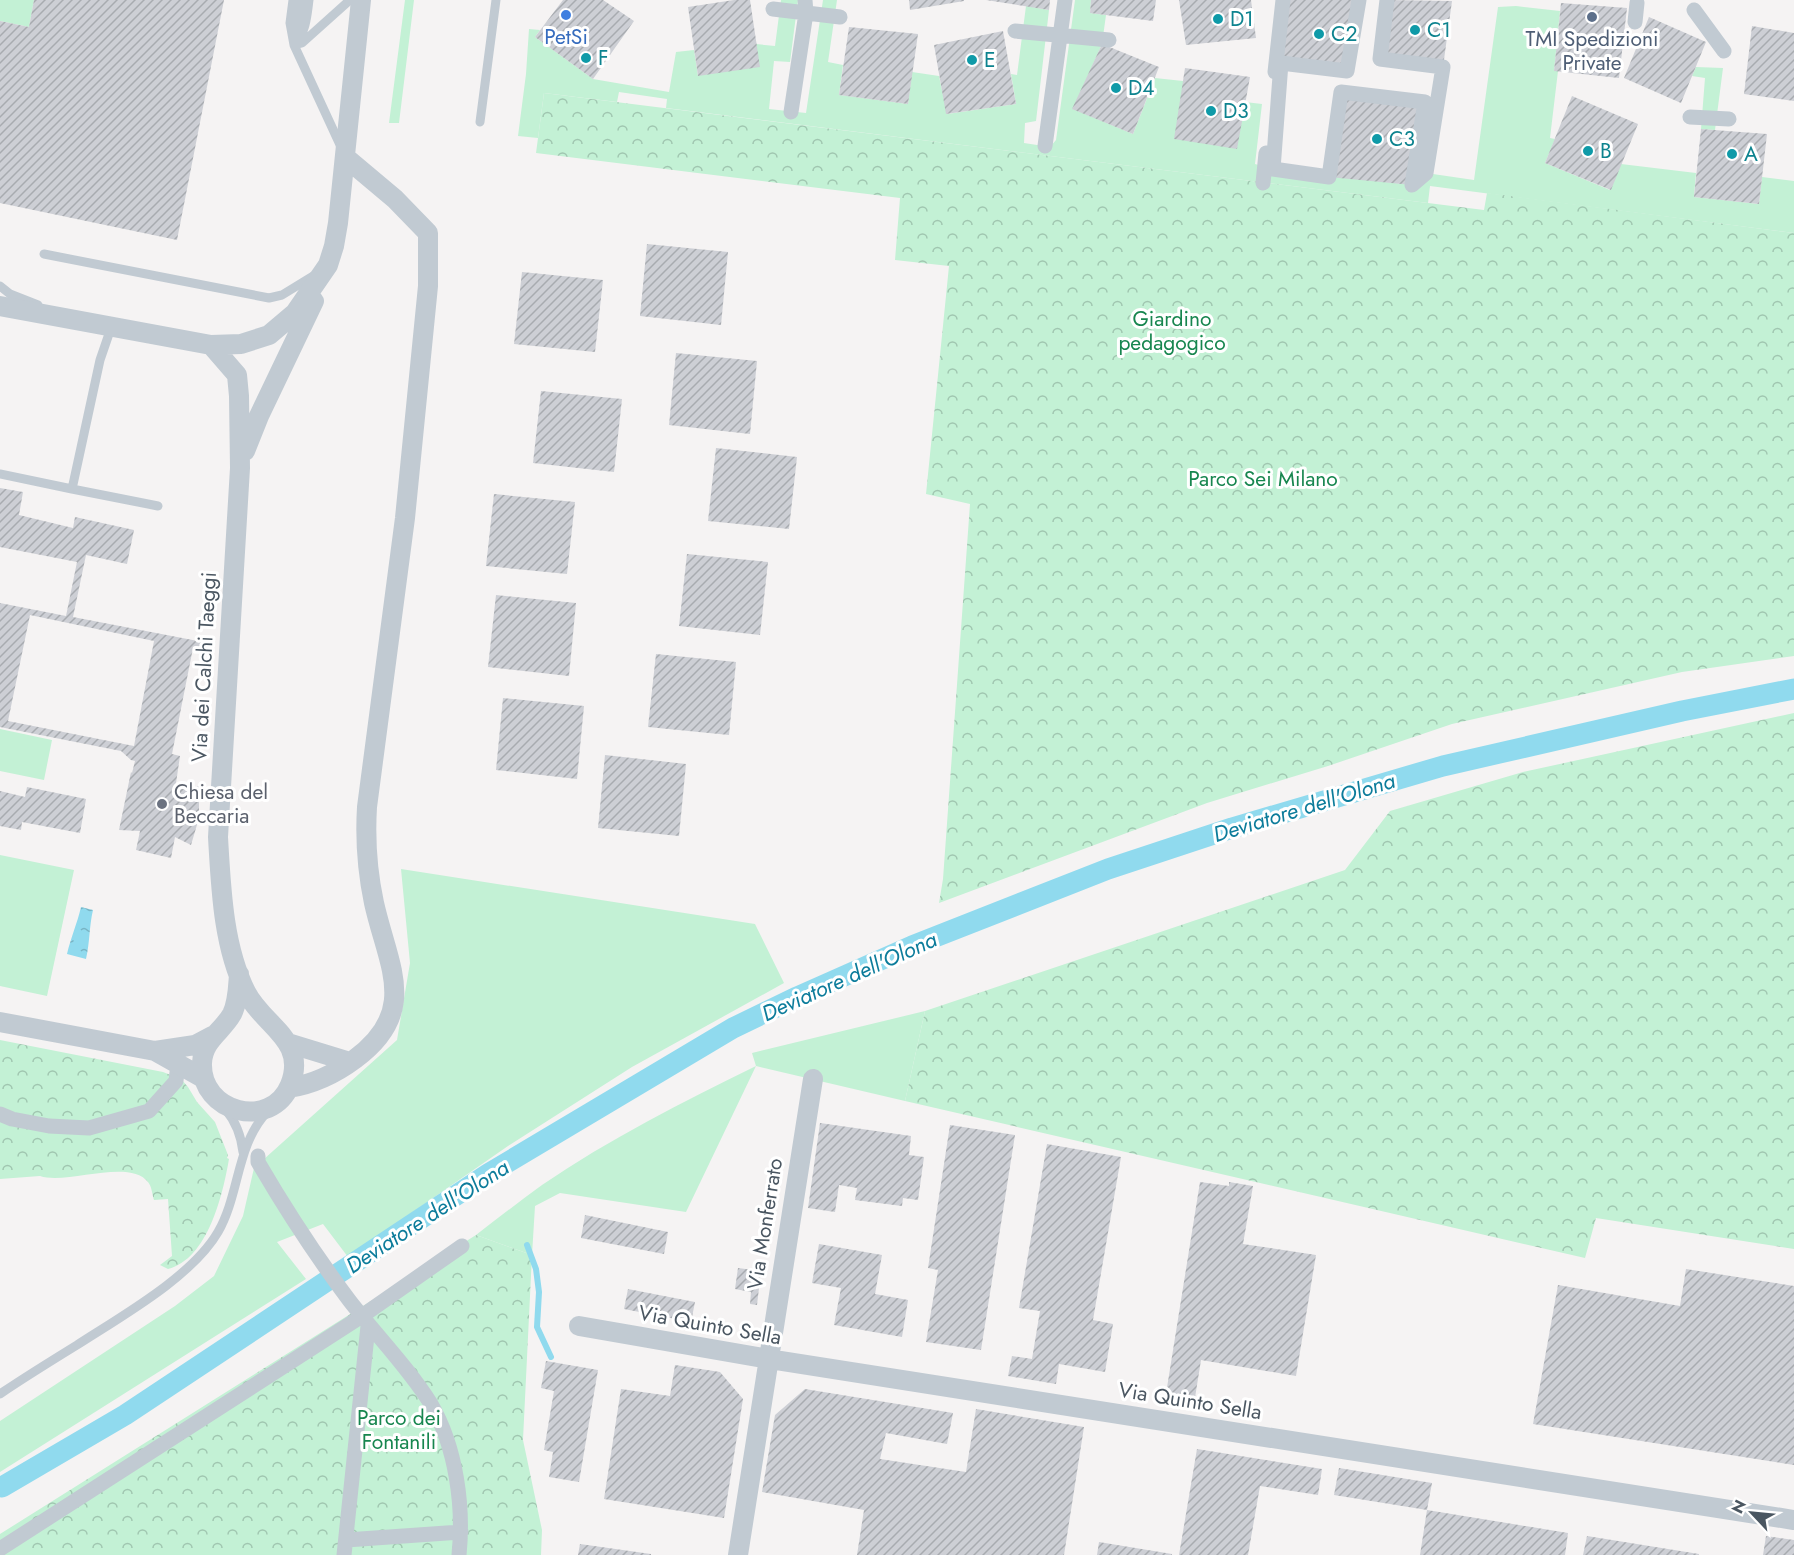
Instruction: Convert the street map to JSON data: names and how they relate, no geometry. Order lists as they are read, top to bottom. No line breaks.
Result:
{"streets":{"street":["Via dei Calchi Taeggi","Via Monferrato","Via Quinto Sella"]},"crossings":[["Via Monferrato","Via Quinto Sella"]],"water":["Deviatore dell'Olona"],"parks":["Giardino pedagogico","Parco Sei Milano","Parco dei Fontanili"],"places":["PetSi","TMI Spedizioni Private","D1","C1","C2","F","E","D4","D3","C3","B","A","Chiesa del Beccaria"],"north":"top left"}
